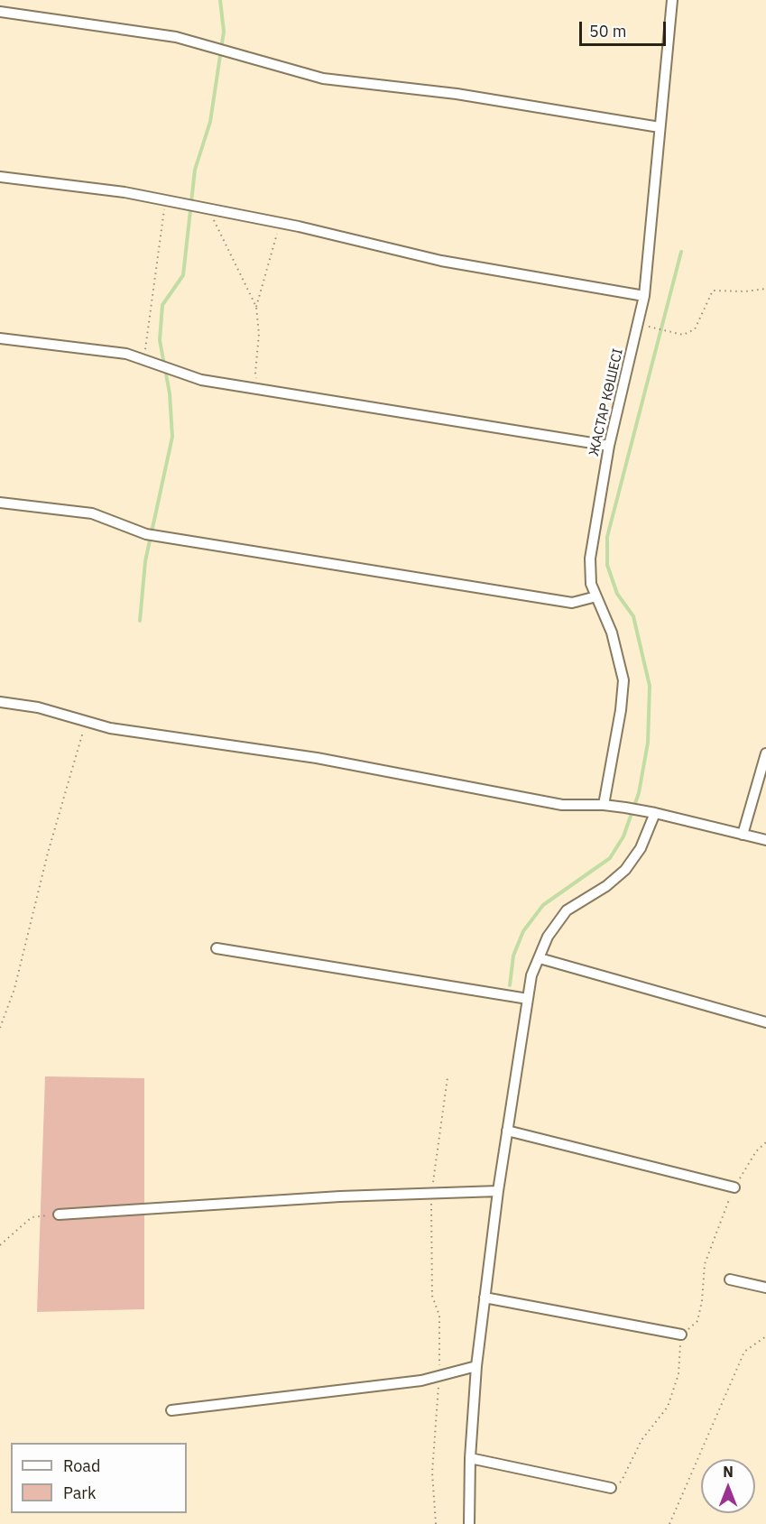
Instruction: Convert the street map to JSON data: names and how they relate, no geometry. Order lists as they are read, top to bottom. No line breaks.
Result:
{"streets":{"street":["ЖАСТАР КӨШЕСІ"]},"legend":["Road","Park"],"scale_bar":"50 m","north":"top"}
